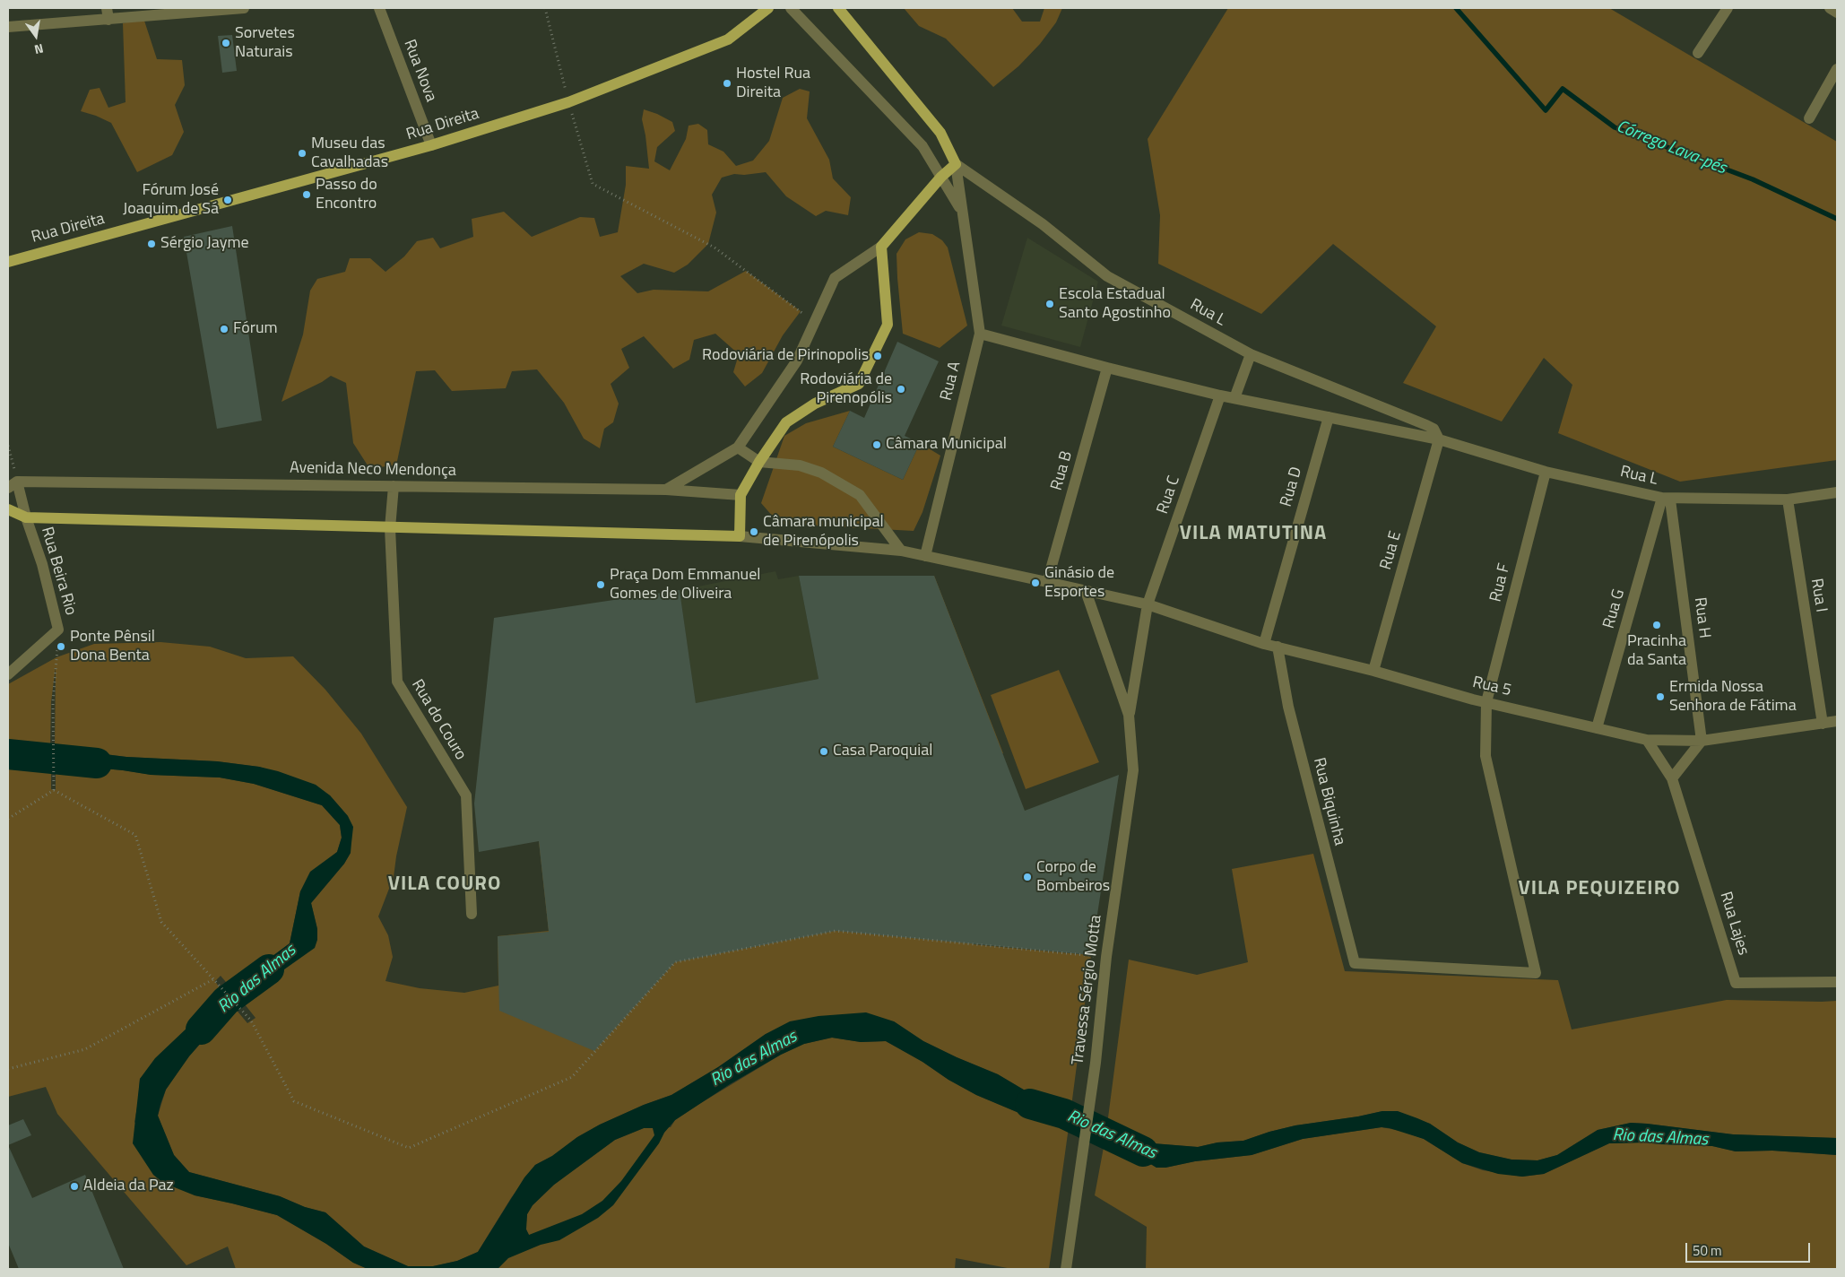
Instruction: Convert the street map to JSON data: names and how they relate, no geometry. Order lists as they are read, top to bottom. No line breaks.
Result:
{"streets":{"main road":["Rua Direita"],"street":["Rua Nova","Rua L","Rua A","Avenida Neco Mendonça","Rua B","Rua D","Rua C","Rua E","Rua Beira Rio","Rua F","Rua I","Rua G","Rua H","Rua 5","Rua do Couro","Rua Biquinha","Rua Lajes","Travessa Sérgio Motta"]},"crossings":[["Rua Nova","Rua Direita"],["Rua L","Rua A"],["Rua L","Rua B"],["Rua L","Rua D"],["Rua L","Rua C"],["Rua L","Rua E"],["Rua L","Rua F"],["Rua L","Rua I"],["Rua L","Rua G"],["Rua L","Rua H"],["Rua A","Rua 5"],["Avenida Neco Mendonça","Rua Beira Rio"],["Avenida Neco Mendonça","Rua do Couro"],["Rua B","Rua 5"],["Rua D","Rua 5"],["Rua C","Rua 5"],["Rua C","Travessa Sérgio Motta"],["Rua E","Rua 5"],["Rua F","Rua 5"],["Rua F","Rua Biquinha"],["Rua I","Rua 5"],["Rua G","Rua H"],["Rua G","Rua 5"],["Rua H","Rua 5"],["Rua 5","Rua Biquinha"],["Rua 5","Rua Lajes"]],"districts":["VILA MATUTINA","VILA COURO","VILA PEQUIZEIRO"],"water":["Córrego Lava-pés","Rio das Almas"],"places":["Sorvetes Naturais","Hostel Rua Direita","Museu das Cavalhadas","Passo do Encontro","Fórum José Joaquim de Sá","Sérgio Jayme","Escola Estadual Santo Agostinho","Fórum","Rodoviária de Pirinopolis","Rodoviária de Pirenopólis","Câmara Municipal","Câmara municipal de Pirenópolis","Ginásio de Esportes","Praça Dom Emmanuel Gomes de Oliveira","Pracinha da Santa","Ponte Pênsil Dona Benta","Ermida Nossa Senhora de Fátima","Casa Paroquial","Corpo de Bombeiros","Aldeia da Paz"],"scale_bar":"50 m","north":"bottom"}
